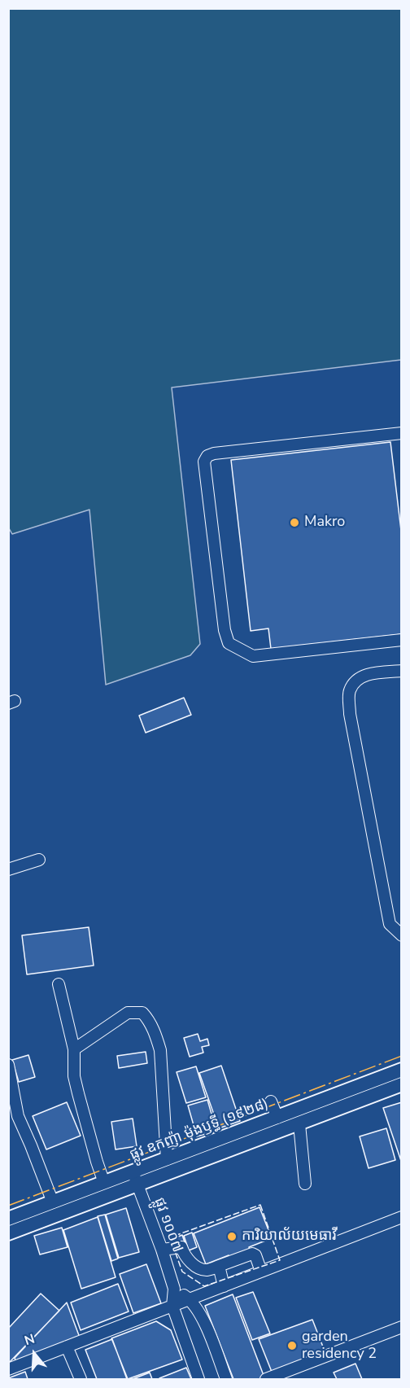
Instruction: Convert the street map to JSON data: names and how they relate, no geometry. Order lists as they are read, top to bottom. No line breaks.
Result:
{"streets":{"main road":["ផ្លូវ ឧកញ៉ា ម៉ុងឫទ្ធី (១៩២៨)"],"street":["ផ្លូវ ១០០៧"]},"crossings":[["ផ្លូវ ឧកញ៉ា ម៉ុងឫទ្ធី (១៩២៨)","ផ្លូវ ១០០៧"]],"places":["Makro","ការិយាល័យមេធាវី","garden residency 2"],"north":"top"}
